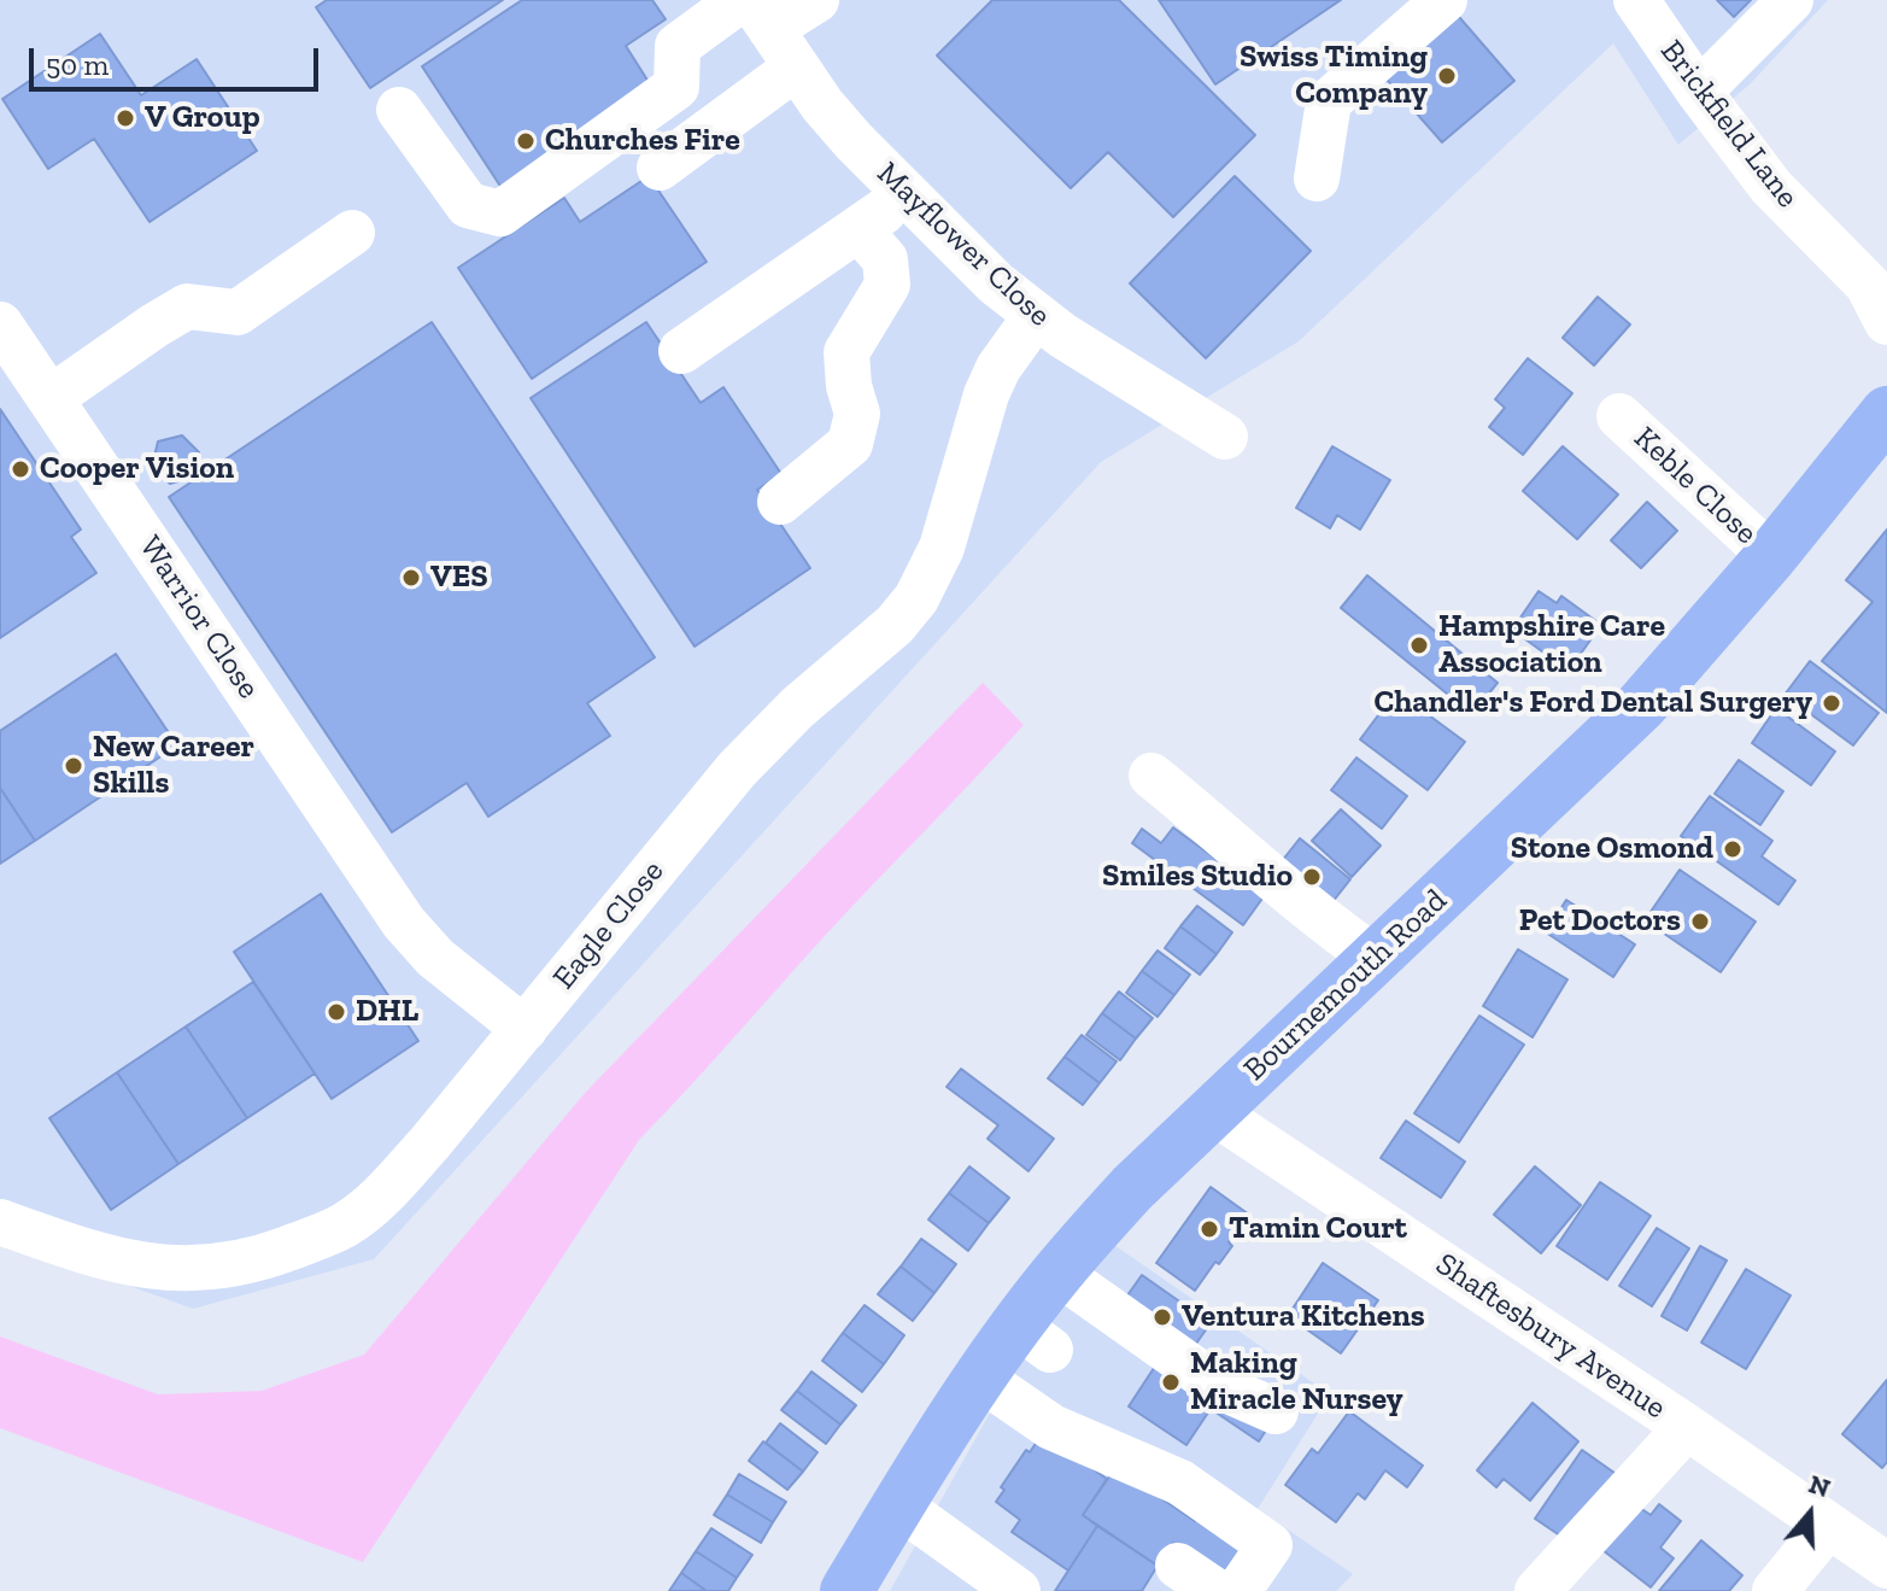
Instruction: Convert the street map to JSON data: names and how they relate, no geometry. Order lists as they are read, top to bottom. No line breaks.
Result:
{"streets":{"main road":["Bournemouth Road"],"street":["Brickfield Lane","Mayflower Close","Keble Close","Warrior Close","Eagle Close","Shaftesbury Avenue"]},"crossings":[["Mayflower Close","Eagle Close"],["Keble Close","Bournemouth Road"],["Warrior Close","Eagle Close"],["Bournemouth Road","Shaftesbury Avenue"]],"places":["Swiss Timing Company","V Group","Churches Fire","Cooper Vision","VES","Hampshire Care Association","Chandler's Ford Dental Surgery","New Career Skills","Stone Osmond","Smiles Studio","Pet Doctors","DHL","Tamin Court","Ventura Kitchens","Making Miracle Nursey"],"scale_bar":"50 m","north":"top"}
